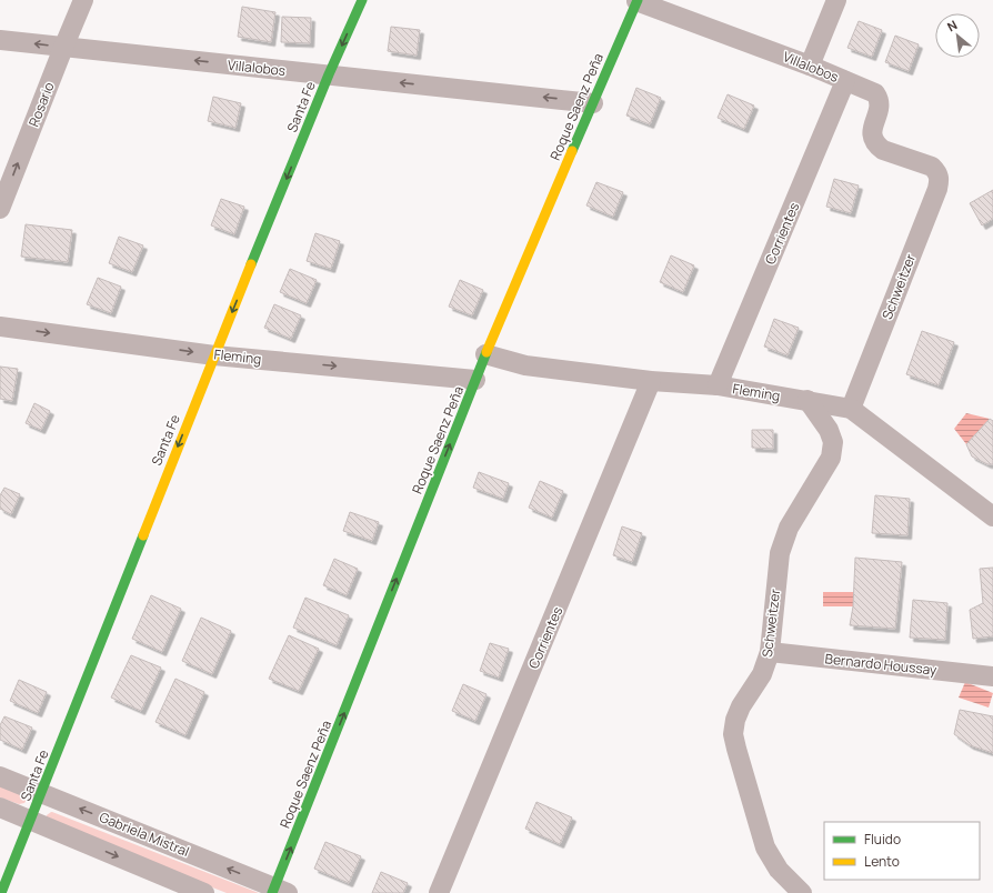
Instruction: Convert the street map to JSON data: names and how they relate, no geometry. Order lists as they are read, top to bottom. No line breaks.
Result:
{"streets":{"street":["Villalobos","Rosario","Santa Fe","Roque Saenz Peña","Corrientes","Schweitzer","Fleming","Bernardo Houssay","Gabriela Mistral"]},"crossings":[["Villalobos","Rosario"],["Villalobos","Santa Fe"],["Villalobos","Roque Saenz Peña"],["Villalobos","Corrientes"],["Villalobos","Schweitzer"],["Santa Fe","Fleming"],["Santa Fe","Gabriela Mistral"],["Roque Saenz Peña","Fleming"],["Roque Saenz Peña","Gabriela Mistral"],["Corrientes","Fleming"],["Schweitzer","Fleming"],["Schweitzer","Bernardo Houssay"]],"one_way":["Villalobos","Rosario","Santa Fe","Roque Saenz Peña","Fleming"],"legend":["Fluido","Lento"],"north":"top left"}
